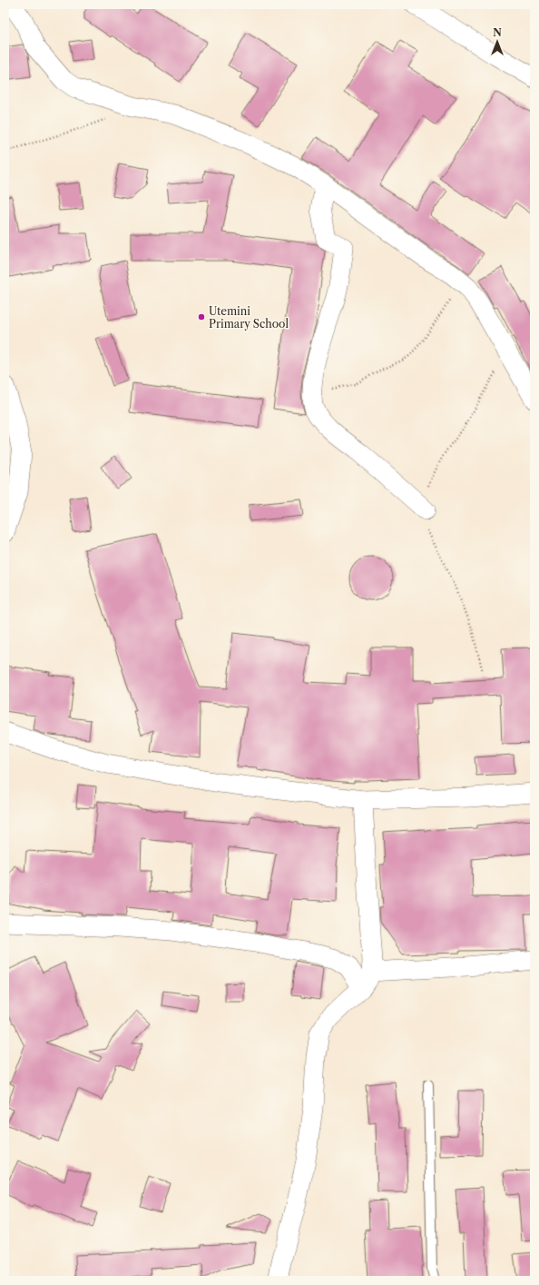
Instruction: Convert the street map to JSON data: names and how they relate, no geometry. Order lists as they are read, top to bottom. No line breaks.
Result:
{"places":["Utemini Primary School"],"north":"top"}
